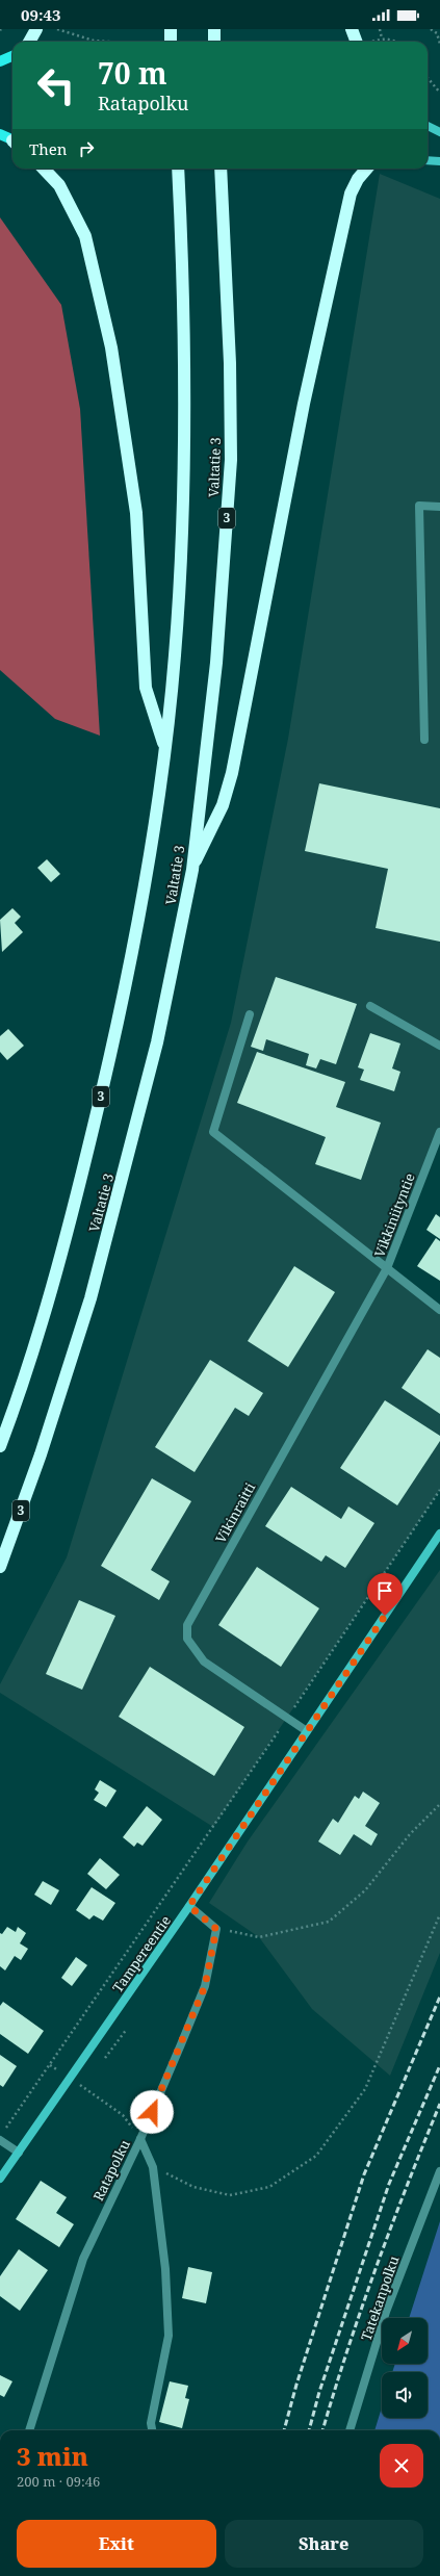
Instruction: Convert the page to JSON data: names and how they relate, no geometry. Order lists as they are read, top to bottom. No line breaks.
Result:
{"streets":{"highway":["Valtatie 3","3"],"main road":["Tampereentie"],"street":["Vikkiniityntie","Vikinraitti","Ratapolku","Tatekanpolku"]},"crossings":[["Vikkiniityntie","Vikinraitti"],["Vikinraitti","Tampereentie"]],"north":"bottom left","page":{"status":"09:43","turn":["70 m","Ratapolku"],"then":"Then","heading":["3 min","200 m · 09:46"],"buttons":["Exit","Share"]}}
